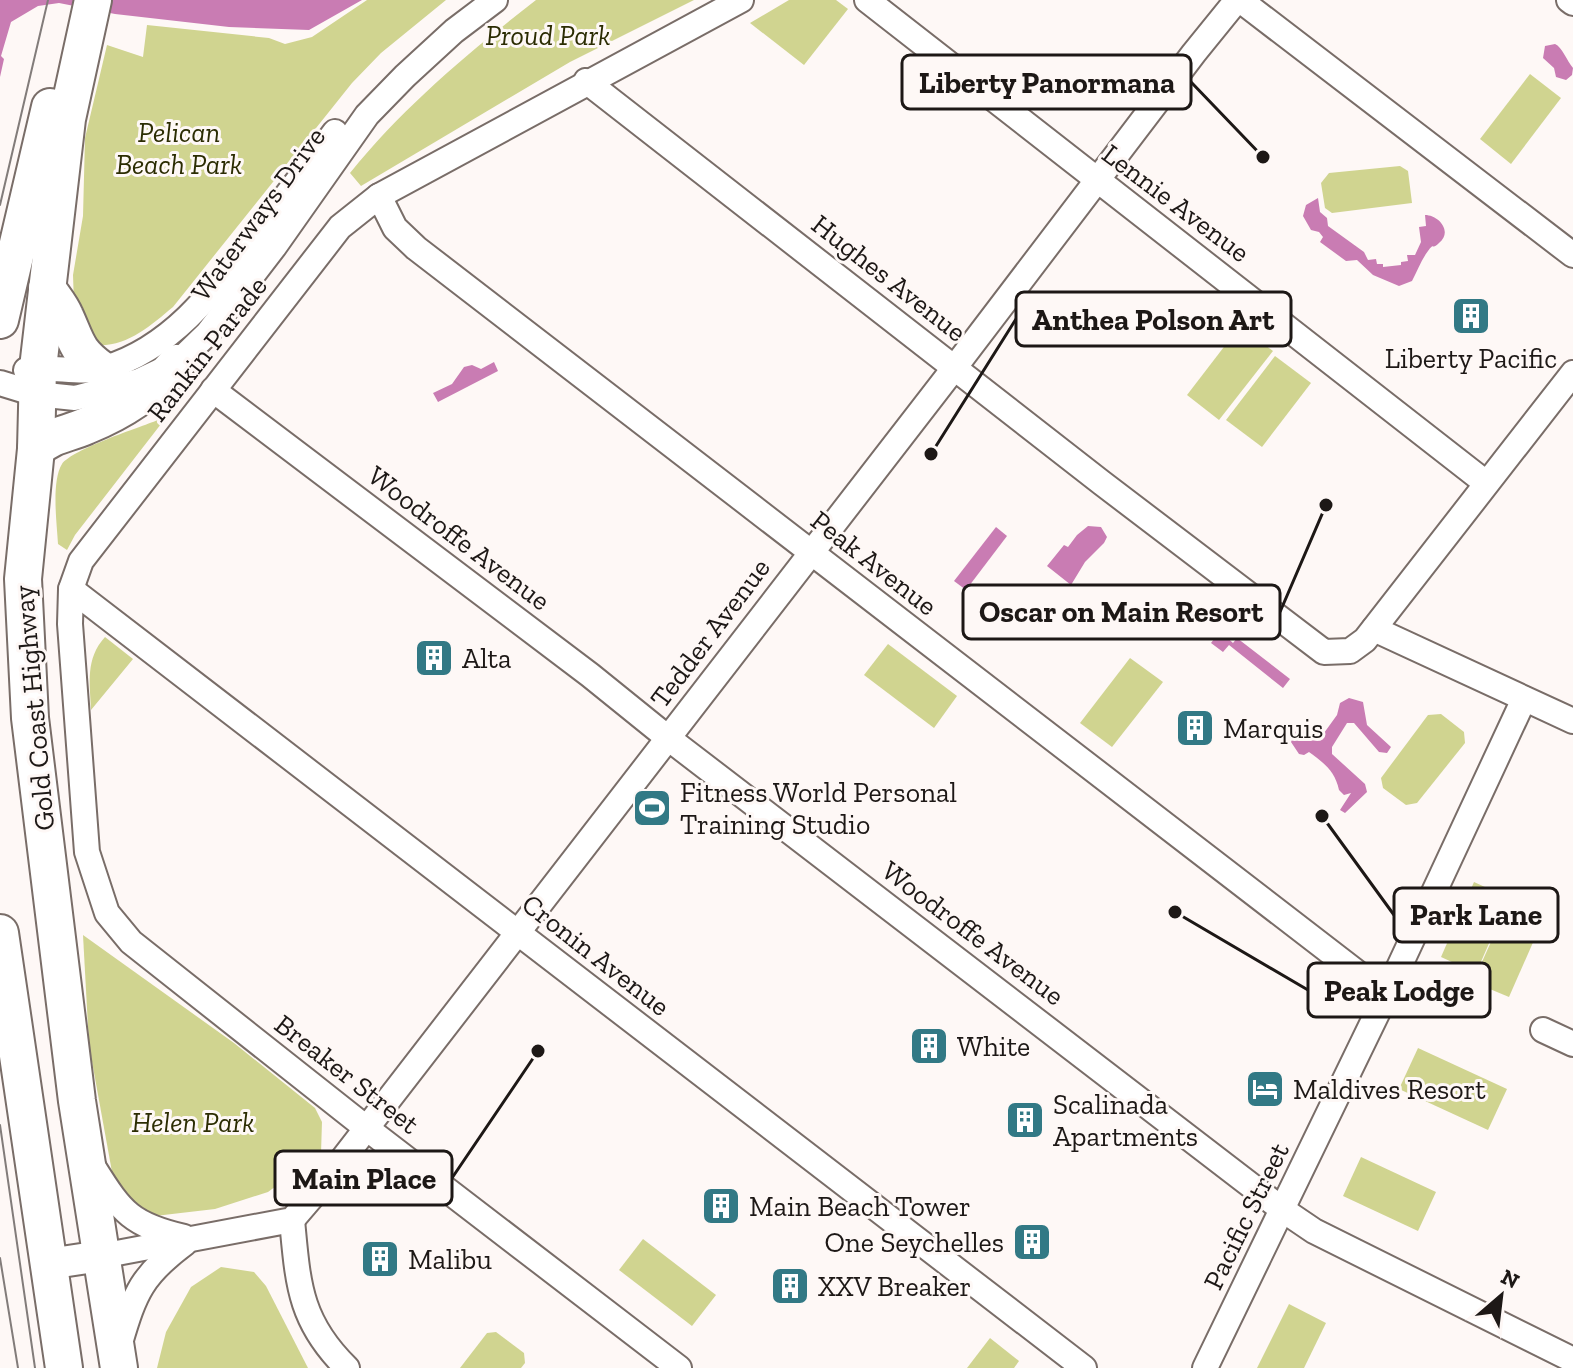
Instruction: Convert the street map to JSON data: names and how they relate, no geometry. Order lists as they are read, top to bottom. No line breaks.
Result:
{"streets":{"highway":["Gold Coast Highway"],"street":["Lennie Avenue","Waterways Drive","Hughes Avenue","Rankin Parade","Woodroffe Avenue","Peak Avenue","Tedder Avenue","Cronin Avenue","Breaker Street","Pacific Street"]},"crossings":[["Lennie Avenue","Tedder Avenue"],["Waterways Drive","Gold Coast Highway"],["Hughes Avenue","Rankin Parade"],["Hughes Avenue","Tedder Avenue"],["Rankin Parade","Woodroffe Avenue"],["Rankin Parade","Peak Avenue"],["Rankin Parade","Cronin Avenue"],["Rankin Parade","Breaker Street"],["Woodroffe Avenue","Tedder Avenue"],["Woodroffe Avenue","Pacific Street"],["Peak Avenue","Tedder Avenue"],["Peak Avenue","Pacific Street"],["Tedder Avenue","Cronin Avenue"],["Tedder Avenue","Breaker Street"]],"parks":["Proud Park","Pelican Beach Park","Helen Park"],"places":{"other":["Liberty Panormana","Anthea Polson Art","Oscar on Main Resort","Park Lane","Peak Lodge","Main Place"],"building":["Liberty Pacific","Alta","Marquis","White","Scalinada Apartments","Main Beach Tower","One Seychelles","Malibu","XXV Breaker"],"sports":["Fitness World Personal Training Studio"],"hotel":["Maldives Resort"]},"north":"top right"}
